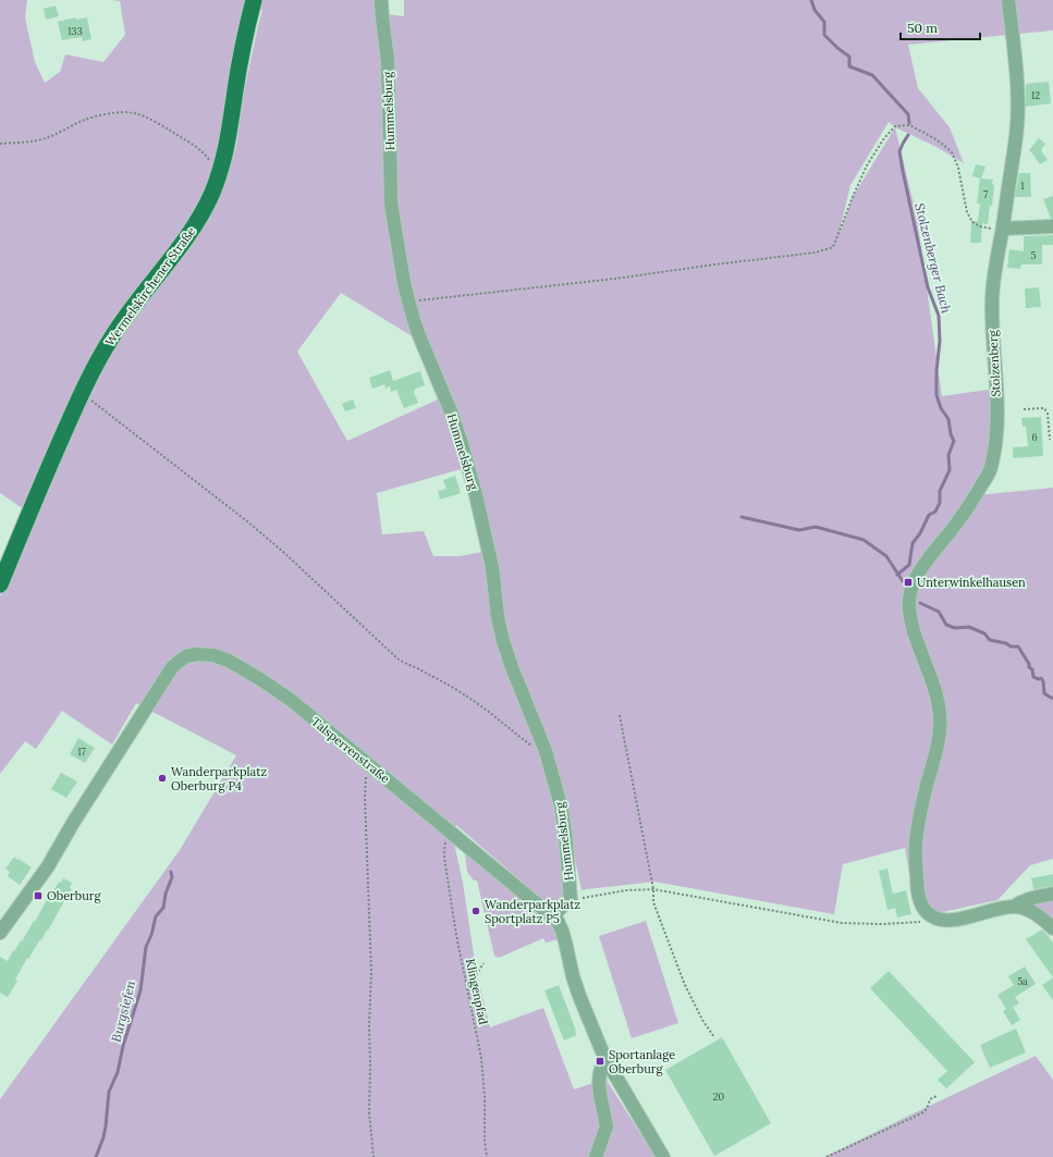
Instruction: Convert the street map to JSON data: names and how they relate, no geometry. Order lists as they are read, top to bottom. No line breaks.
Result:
{"streets":{"main road":["Wermelskirchener Straße"],"street":["Hummelsburg","Stolzenberg","Talsperrenstraße"],"path":["Klingenpfad"]},"crossings":[["Talsperrenstraße","Klingenpfad"]],"water":["Stolzenberger Bach","Burgsiefen"],"places":{"transit":["Unterwinkelhausen","Oberburg","Sportanlage Oberburg"],"other":["Wanderparkplatz Oberburg P4","Wanderparkplatz Sportplatz P5"]},"house_numbers":["133","12","1","7","5","6","17","5a","20"],"scale_bar":"50 m"}
